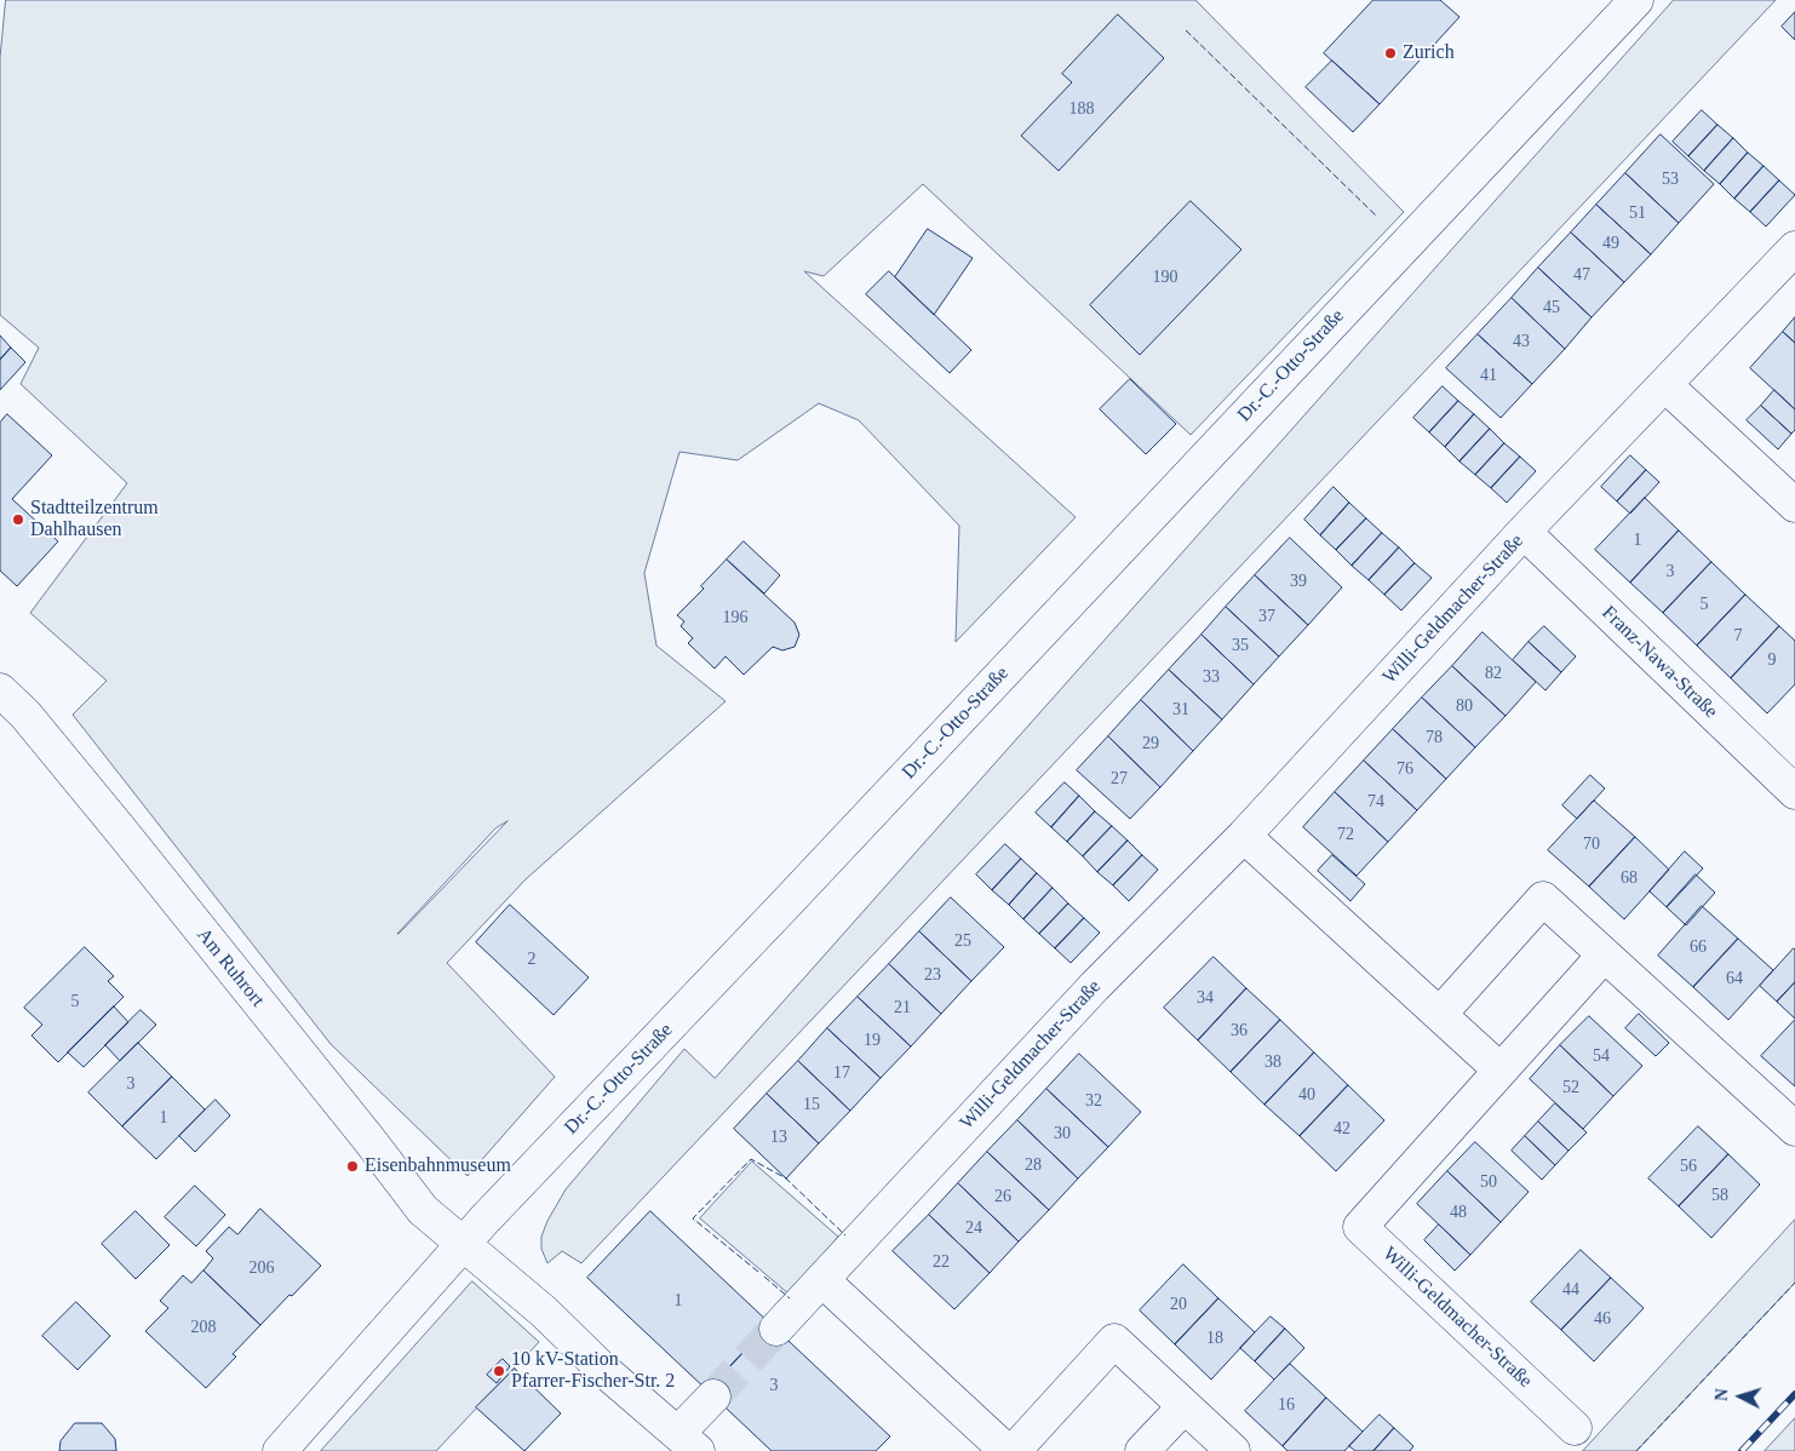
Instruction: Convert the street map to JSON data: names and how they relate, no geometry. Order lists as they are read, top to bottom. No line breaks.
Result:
{"streets":{"street":["Dr.-C.-Otto-Straße","Willi-Geldmacher-Straße","Franz-Nawa-Straße","Am Ruhrort"]},"crossings":[["Dr.-C.-Otto-Straße","Am Ruhrort"],["Willi-Geldmacher-Straße","Franz-Nawa-Straße"]],"places":["Zurich","Stadtteilzentrum Dahlhausen","Eisenbahnmuseum","10 kV-Station Pfarrer-Fischer-Str. 2"],"house_numbers":["188","53","51","49","47","190","45","43","41","1","3","39","5","37","196","7","35","9","82","33","80","31","78","29","76","27","74","72","70","68","25","66","2","23","64","34","5","21","36","19","54","38","17","3","52","40","32","15","1","42","30","13","28","56","50","58","26","48","24","22","206","44","1","20","46","208","18","3","16"],"north":"left"}
